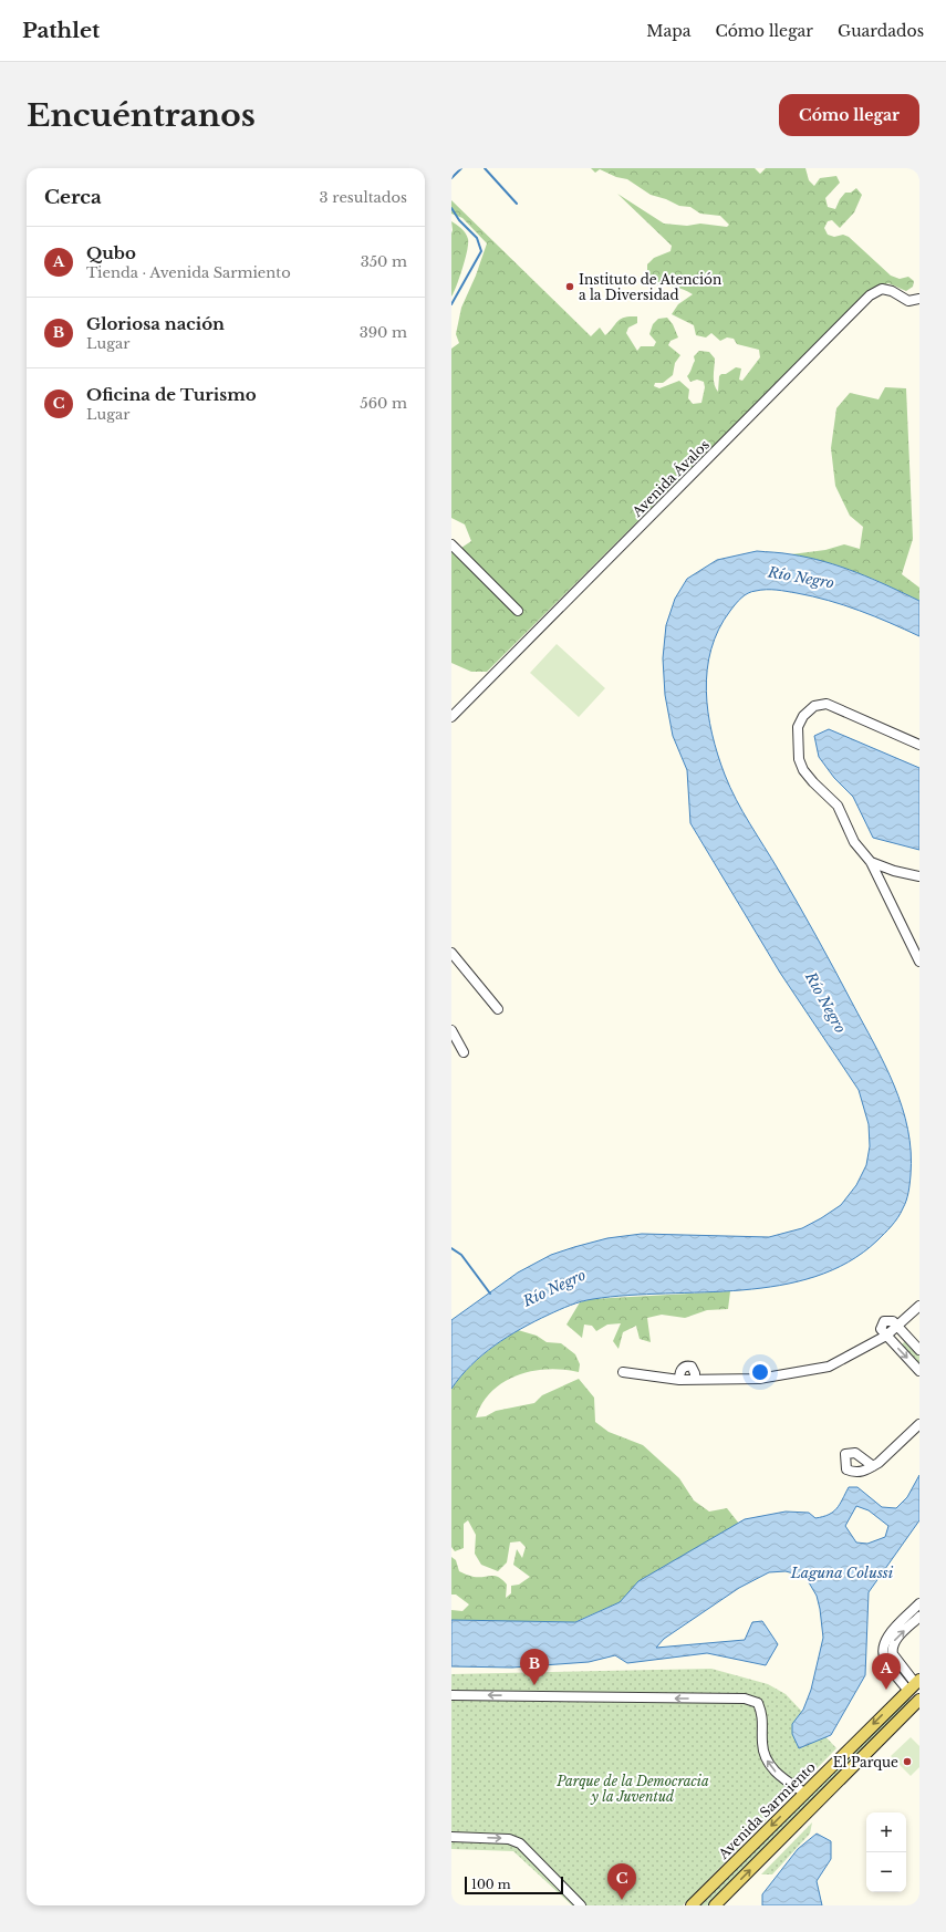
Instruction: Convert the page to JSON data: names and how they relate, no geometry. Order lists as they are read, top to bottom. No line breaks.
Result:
{"streets":{"main road":["Avenida Sarmiento"],"street":["Avenida Ávalos"]},"water":["Río Negro","Laguna Colussi"],"parks":["Parque de la Democracia y la Juventud"],"places":["Instituto de Atención a la Diversidad","El Parque"],"scale_bar":"100 m","page":{"header":"Pathlet","nav":["Mapa","Cómo llegar","Guardados"],"buttons":"Cómo llegar","title":"Encuéntranos","heading":["Cerca","3 resultados"],"list":[{"mark":"A","name":"Qubo","note":"Tienda · Avenida Sarmiento","value":"350 m"},{"mark":"B","name":"Gloriosa nación","note":"Lugar","value":"390 m"},{"mark":"C","name":"Oficina de Turismo","note":"Lugar","value":"560 m"}],"pins":["B","A","C"],"map_buttons":["+","−"],"scale":"100 m"}}
